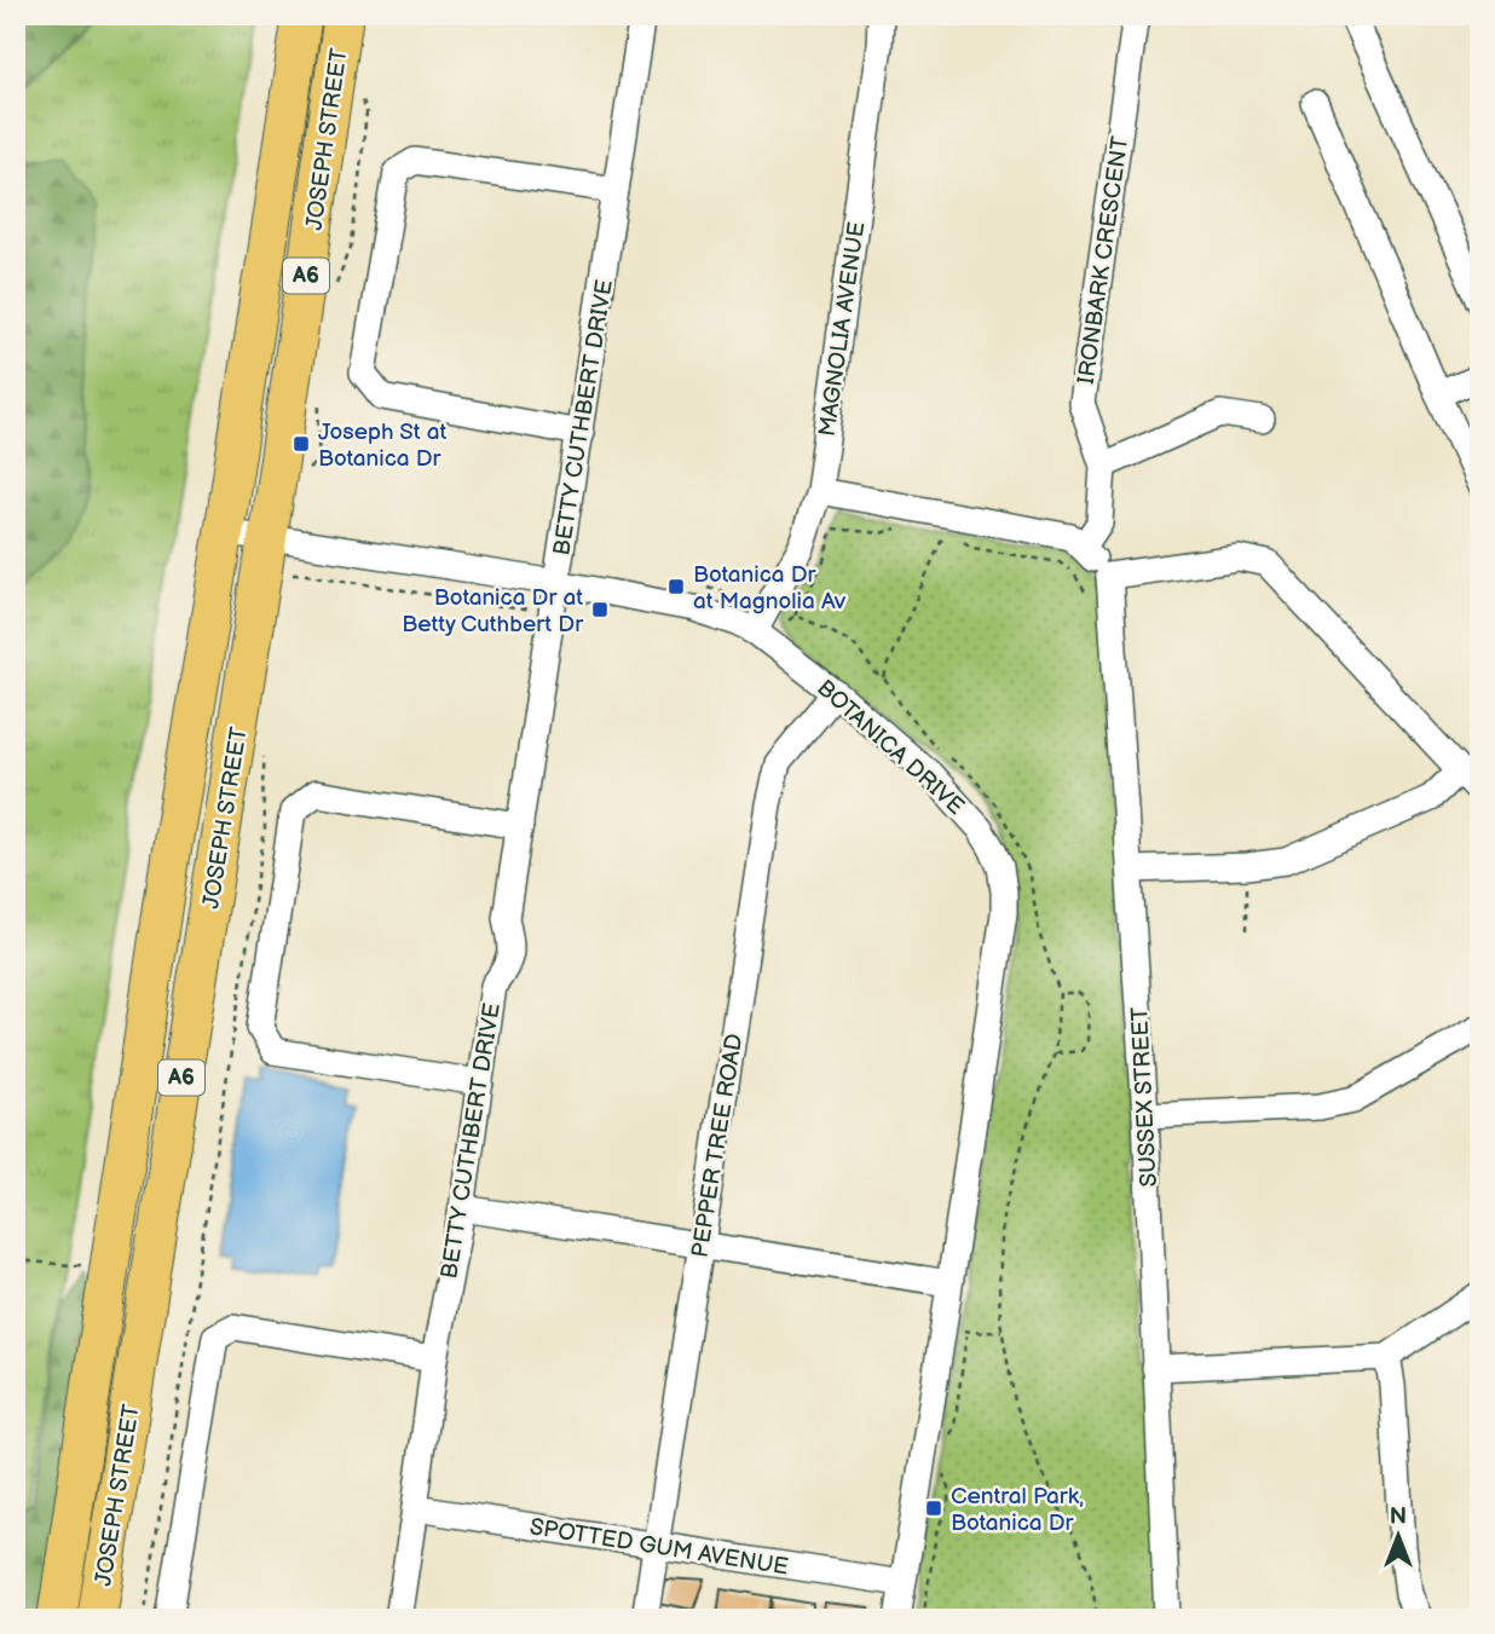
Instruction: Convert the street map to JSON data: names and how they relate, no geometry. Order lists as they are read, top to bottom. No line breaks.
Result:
{"streets":{"highway":["JOSEPH STREET","A6"],"street":["IRONBARK CRESCENT","MAGNOLIA AVENUE","BETTY CUTHBERT DRIVE","BOTANICA DRIVE","SUSSEX STREET","PEPPER TREE ROAD","SPOTTED GUM AVENUE"]},"crossings":[["JOSEPH STREET","BOTANICA DRIVE"],["MAGNOLIA AVENUE","BOTANICA DRIVE"],["BETTY CUTHBERT DRIVE","BOTANICA DRIVE"],["BETTY CUTHBERT DRIVE","SPOTTED GUM AVENUE"],["BOTANICA DRIVE","PEPPER TREE ROAD"],["BOTANICA DRIVE","SPOTTED GUM AVENUE"],["PEPPER TREE ROAD","SPOTTED GUM AVENUE"]],"places":{"transit":["Joseph St at Botanica Dr","Botanica Dr at Magnolia Av","Botanica Dr at Betty Cuthbert Dr","Central Park, Botanica Dr"]},"north":"top"}
